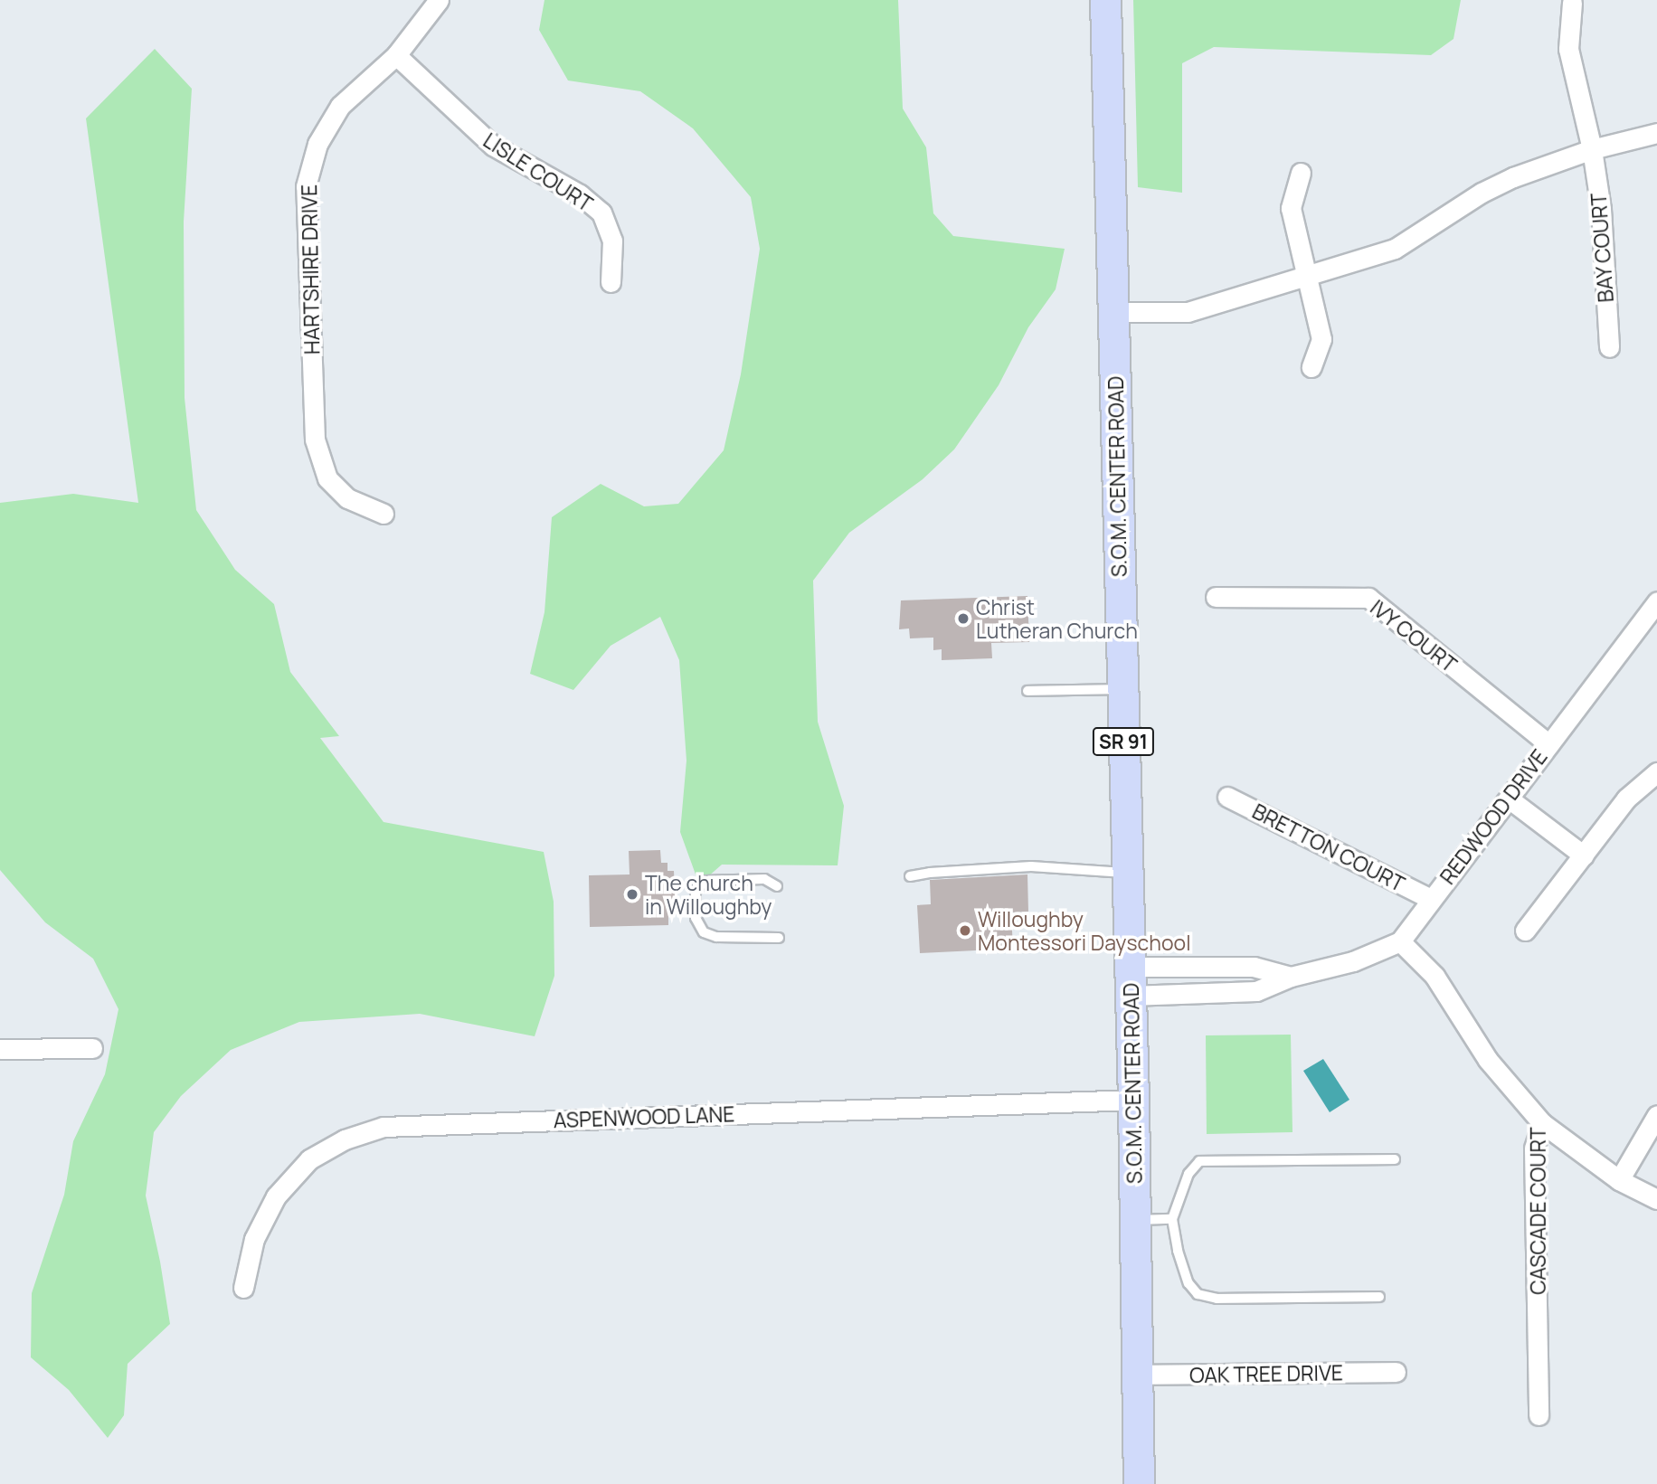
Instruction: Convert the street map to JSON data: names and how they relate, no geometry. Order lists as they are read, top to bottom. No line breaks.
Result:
{"streets":{"main road":["S.O.M. CENTER ROAD","SR 91"],"street":["LISLE COURT","BAY COURT","HARTSHIRE DRIVE","IVY COURT","REDWOOD DRIVE","BRETTON COURT","ASPENWOOD LANE","CASCADE COURT","OAK TREE DRIVE"]},"crossings":[["LISLE COURT","HARTSHIRE DRIVE"],["S.O.M. CENTER ROAD","ASPENWOOD LANE"],["S.O.M. CENTER ROAD","OAK TREE DRIVE"],["IVY COURT","REDWOOD DRIVE"],["REDWOOD DRIVE","BRETTON COURT"],["REDWOOD DRIVE","CASCADE COURT"]],"places":["Christ Lutheran Church","The church in Willoughby","Willoughby Montessori Dayschool"]}
